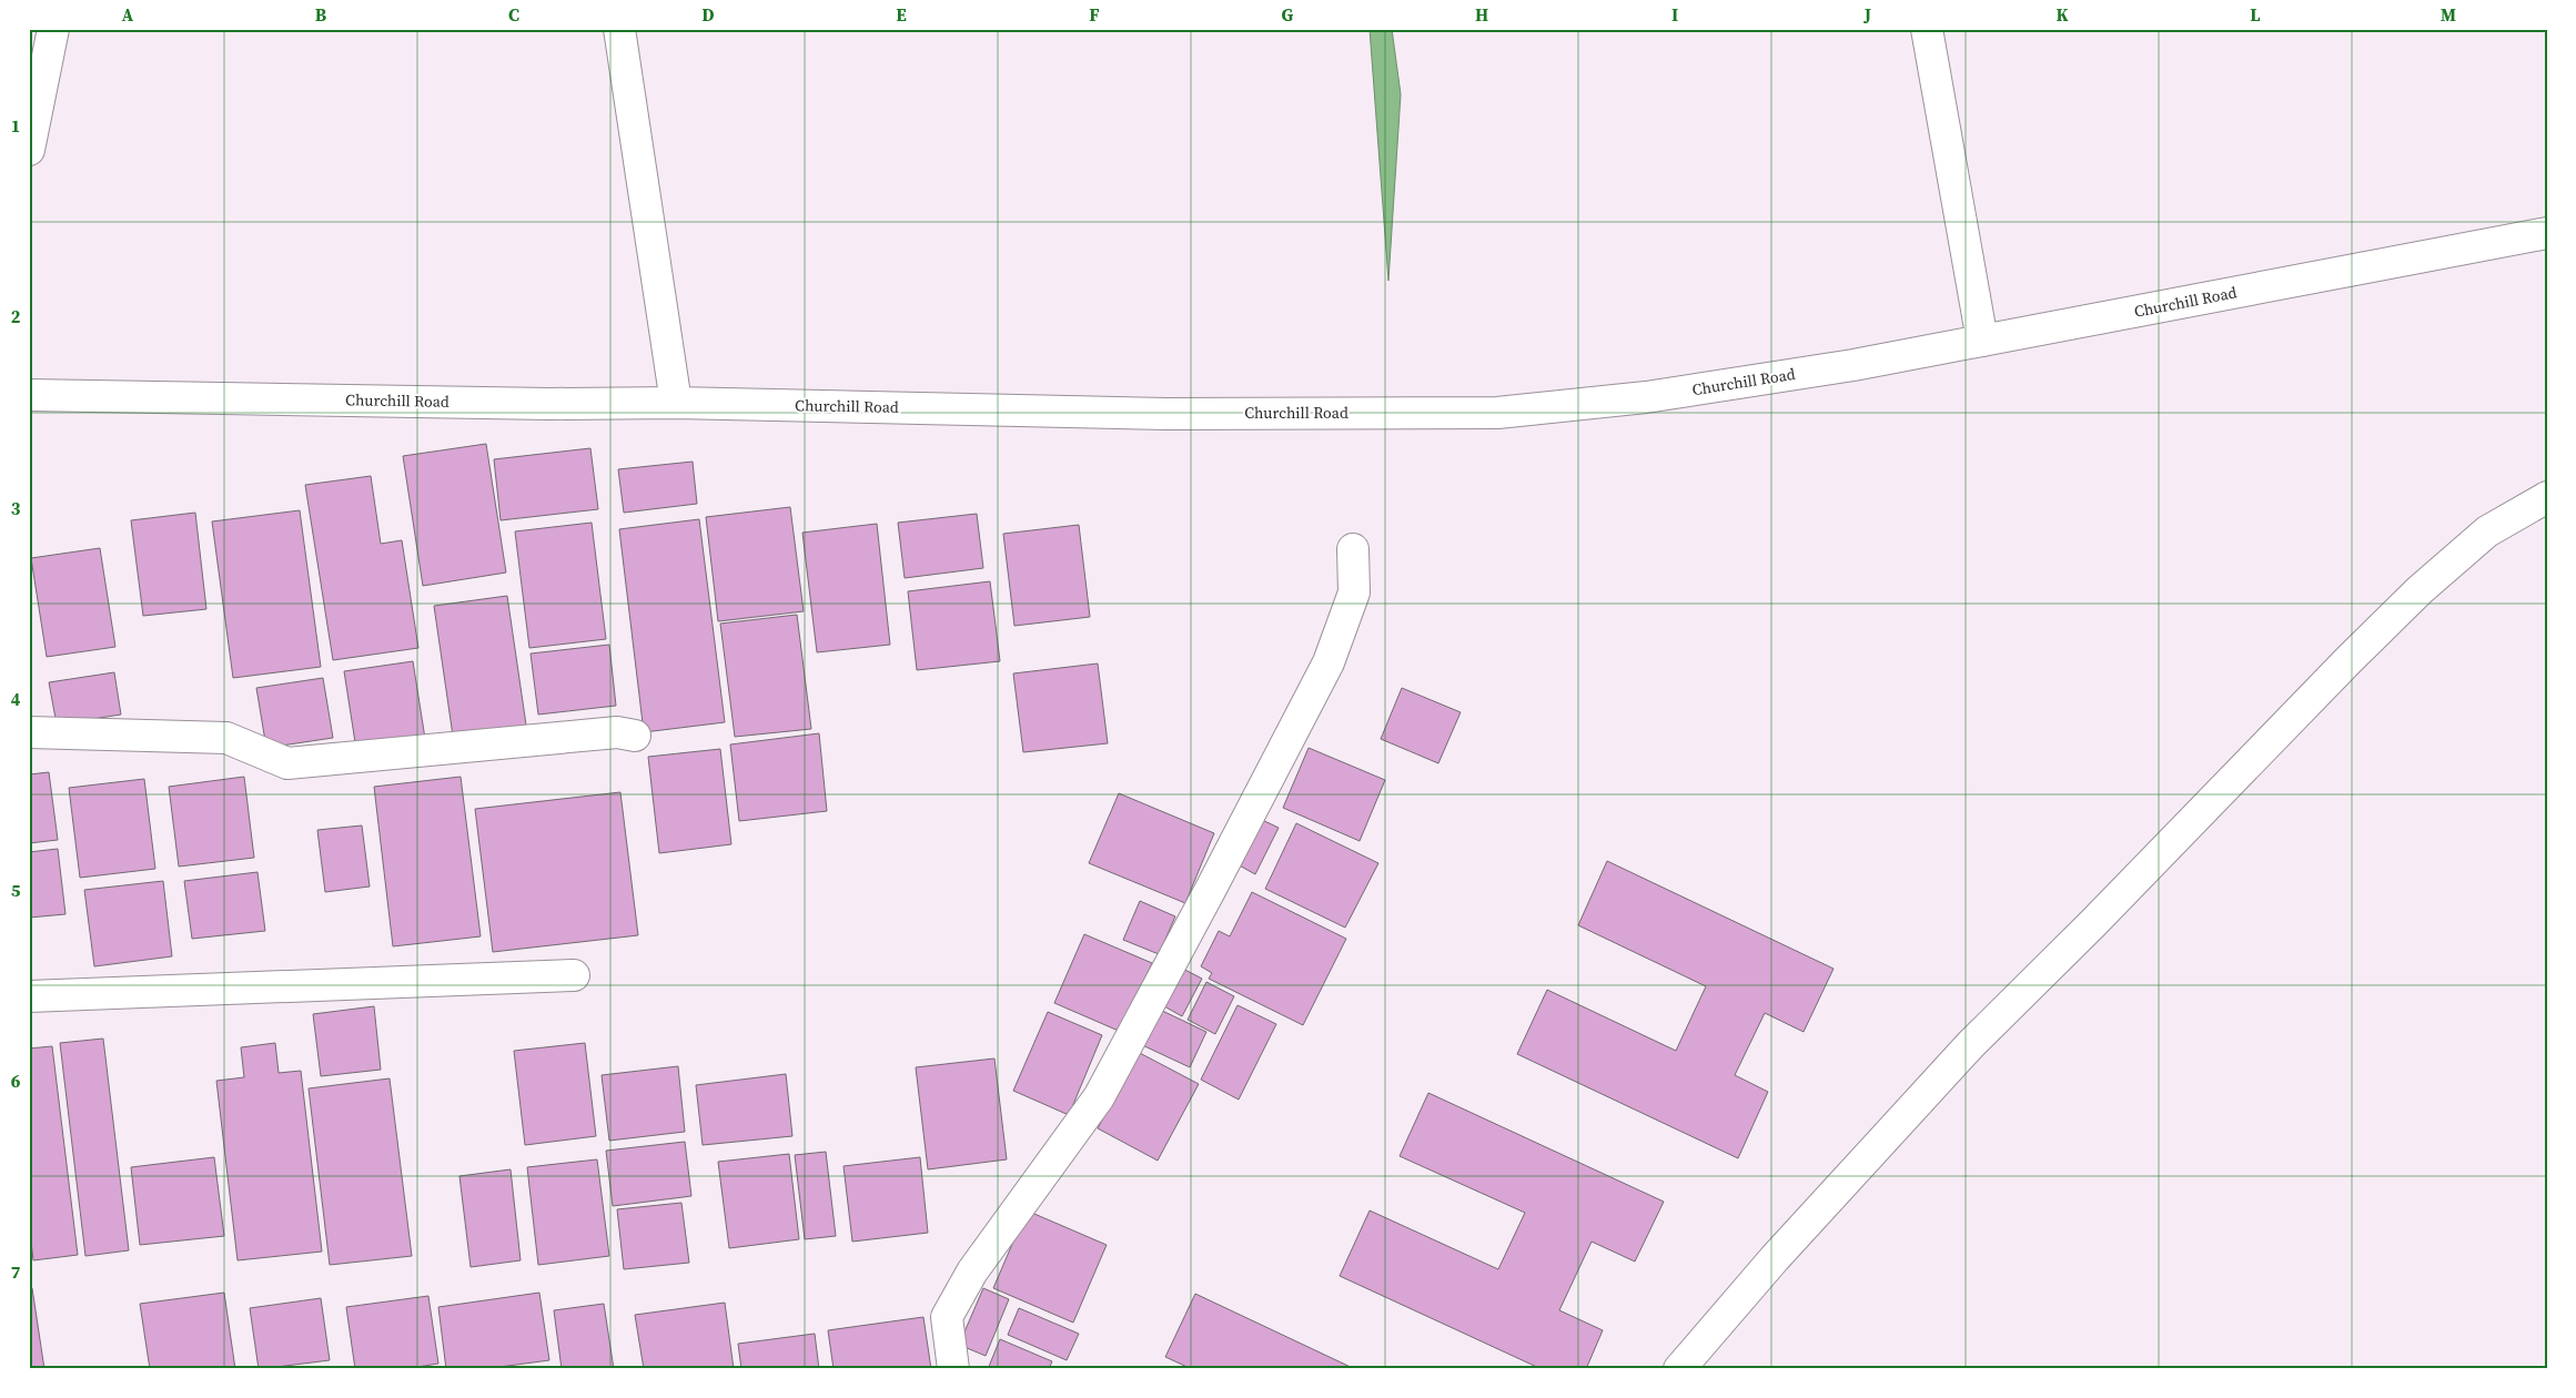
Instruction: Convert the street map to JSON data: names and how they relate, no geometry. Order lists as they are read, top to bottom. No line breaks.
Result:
{"streets":{"street":["Churchill Road"]},"grid":{"columns":["A","B","C","D","E","F","G","H","I","J","K","L","M"],"rows":["1","2","3","4","5","6","7"]}}
